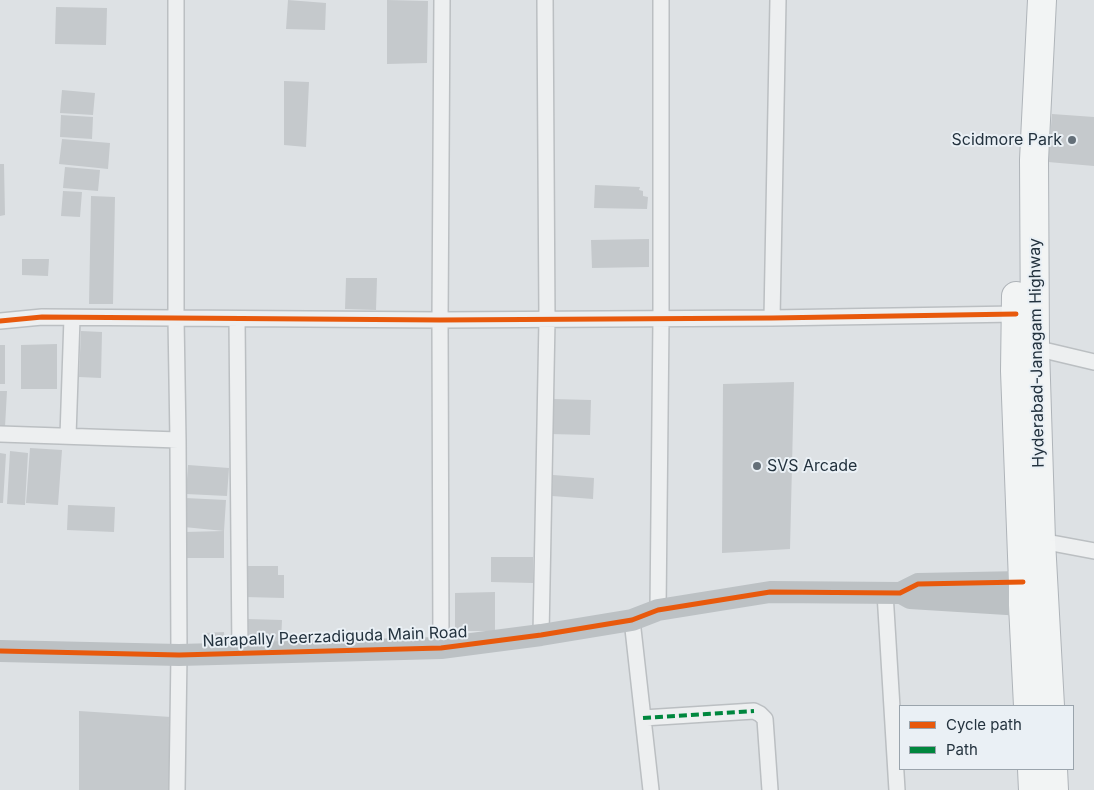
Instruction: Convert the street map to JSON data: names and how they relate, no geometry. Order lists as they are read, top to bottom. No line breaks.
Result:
{"streets":{"highway":["Hyderabad-Janagam Highway"],"street":["Narapally Peerzadiguda Main Road"]},"crossings":[["Hyderabad-Janagam Highway","Narapally Peerzadiguda Main Road"]],"places":["Scidmore Park","SVS Arcade"],"legend":["Cycle path","Path"]}
